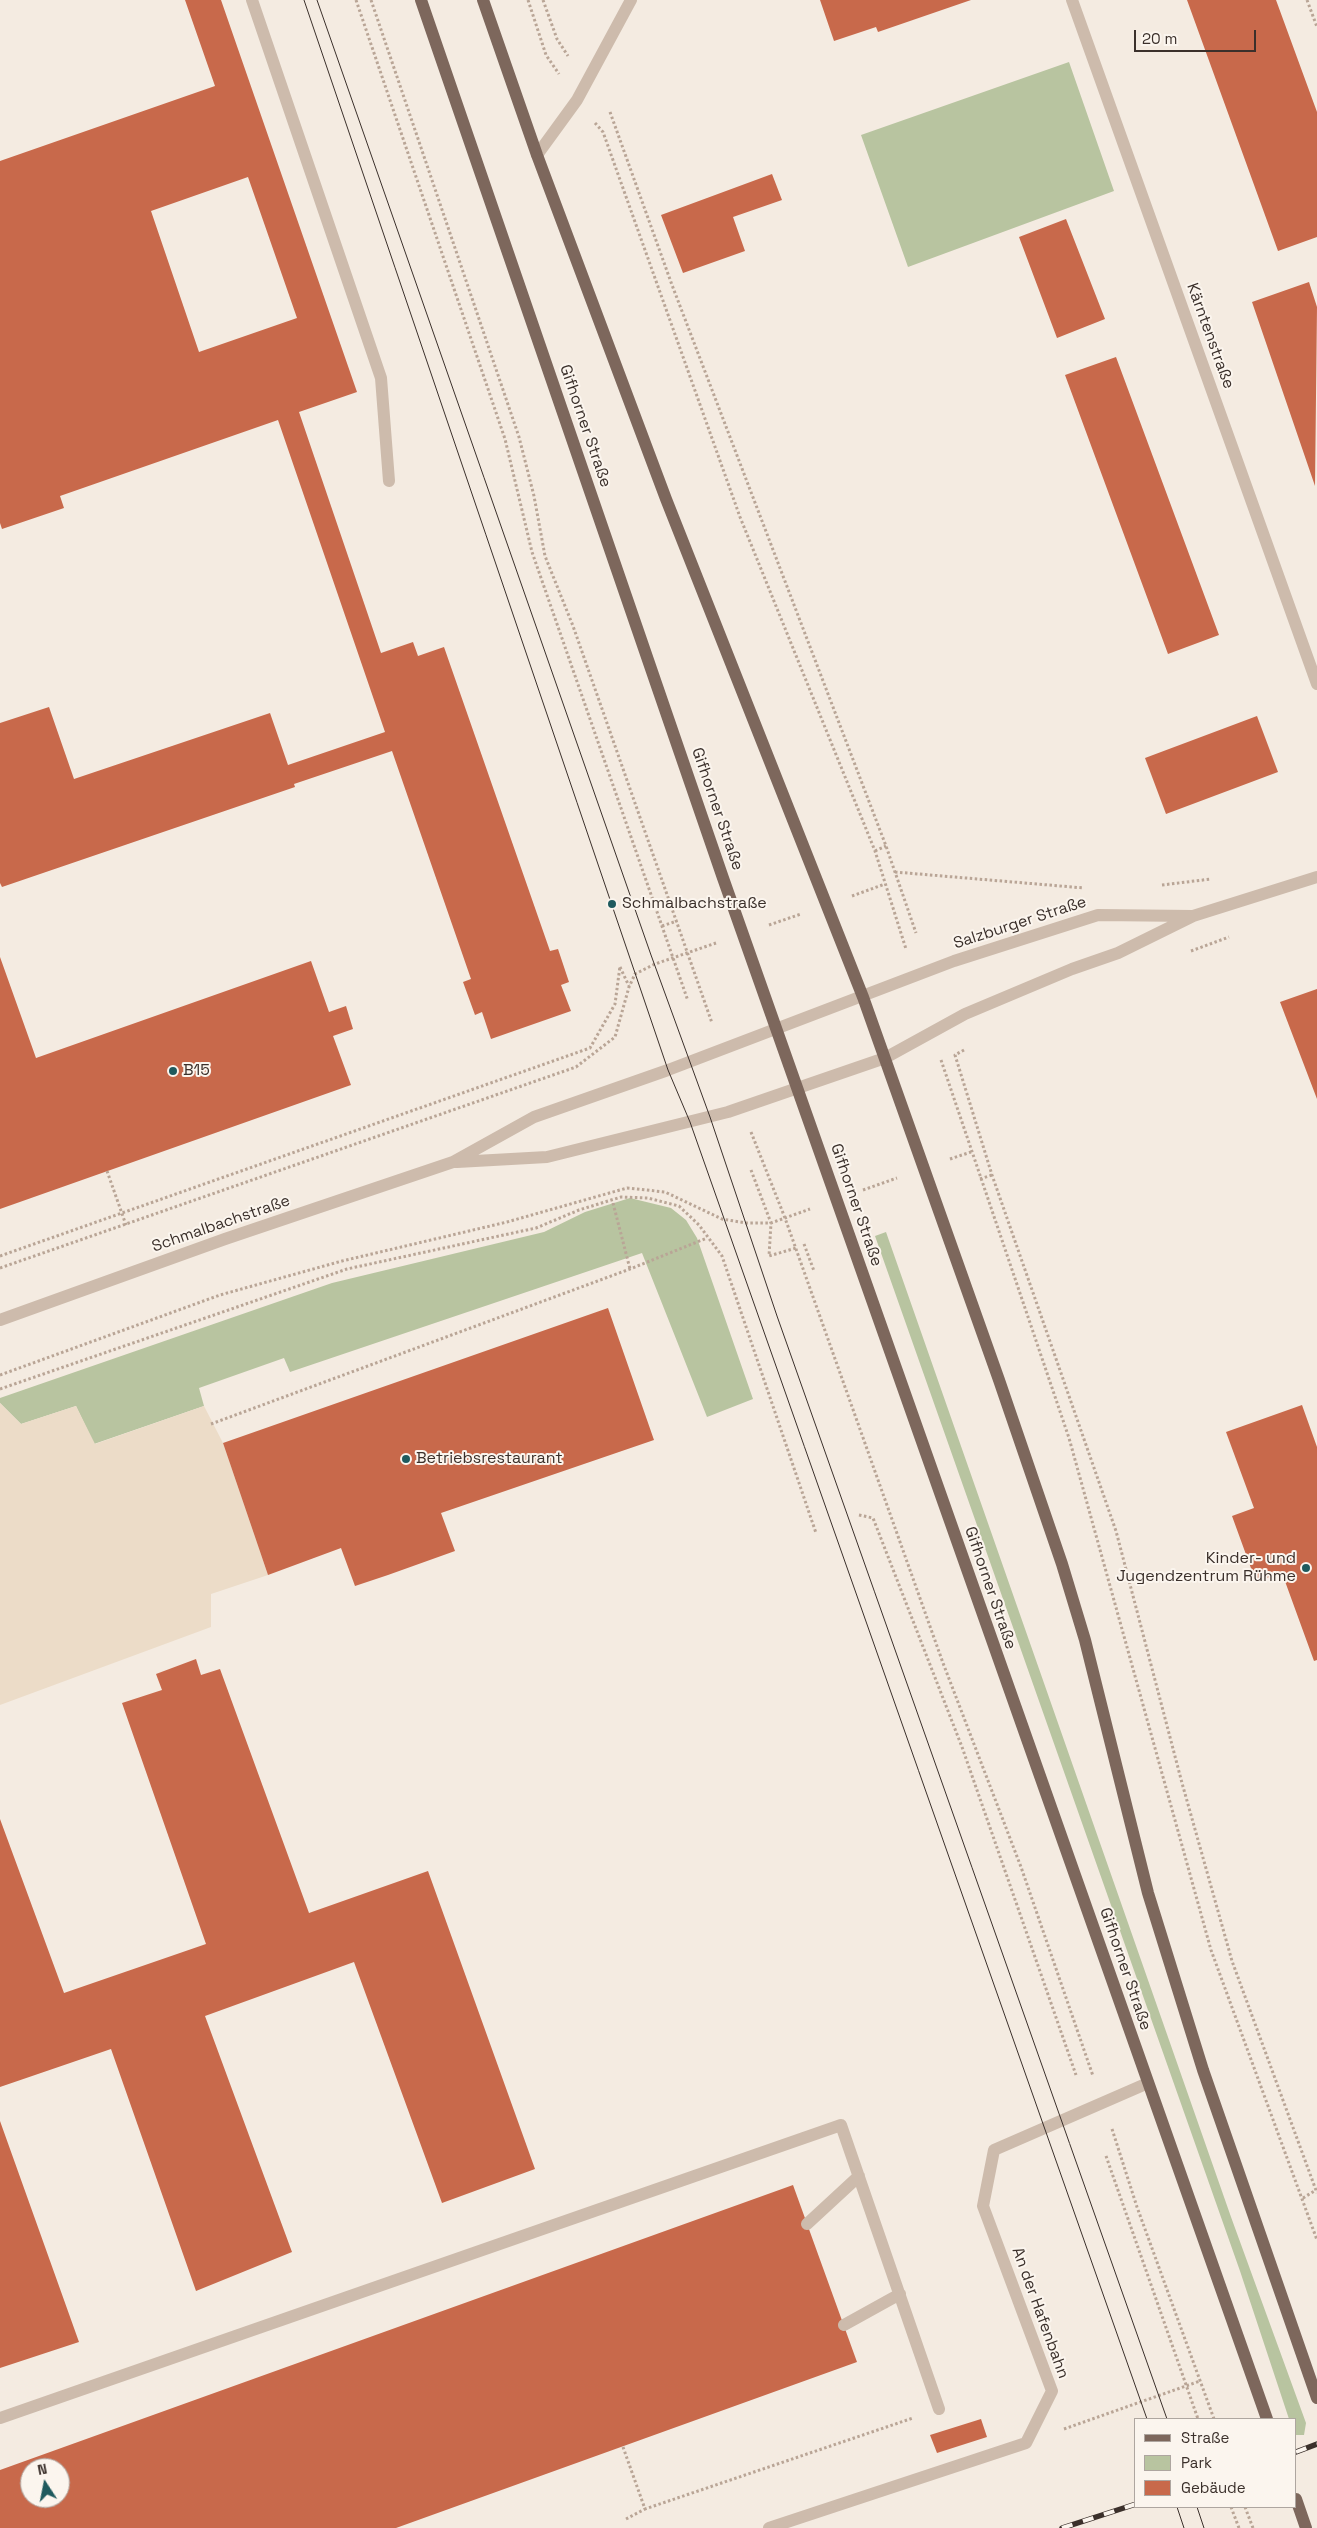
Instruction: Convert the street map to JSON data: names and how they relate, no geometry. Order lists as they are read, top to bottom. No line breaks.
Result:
{"streets":{"main road":["Gifhorner Straße"],"street":["Kärntenstraße","Salzburger Straße","Schmalbachstraße","An der Hafenbahn"]},"crossings":[["Gifhorner Straße","Schmalbachstraße"],["Gifhorner Straße","An der Hafenbahn"],["Salzburger Straße","Schmalbachstraße"]],"places":["Schmalbachstraße","B15","Betriebsrestaurant","Kinder- und Jugendzentrum Rühme"],"legend":["Straße","Park","Gebäude"],"scale_bar":"20 m","north":"top"}
